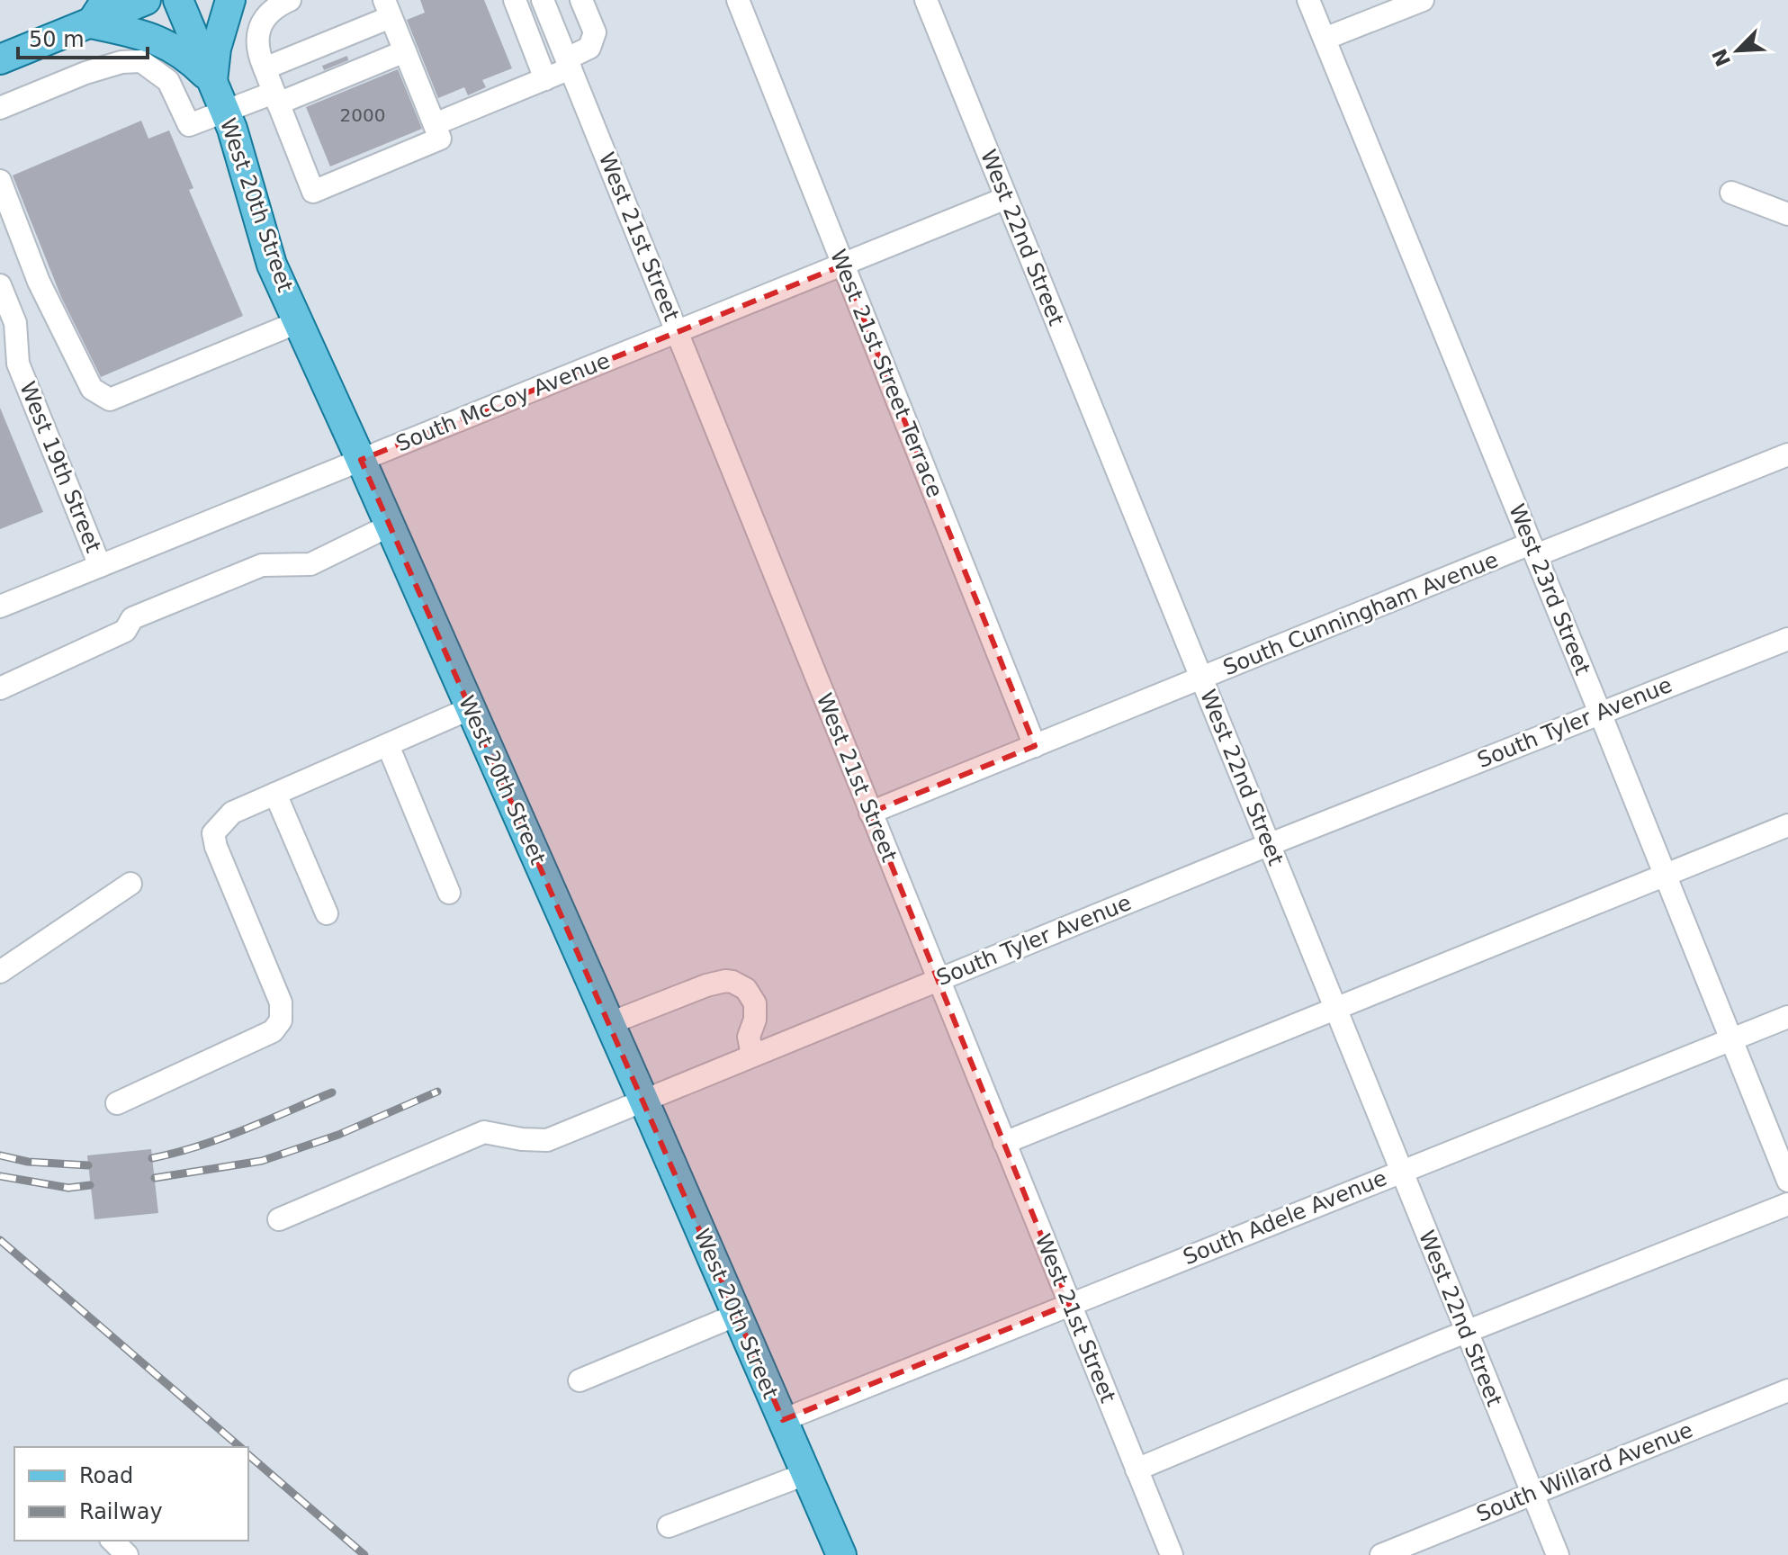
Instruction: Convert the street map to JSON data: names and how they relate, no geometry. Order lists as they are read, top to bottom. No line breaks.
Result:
{"streets":{"main road":["West 20th Street"],"street":["West 21st Street","West 22nd Street","West 21st Street Terrace","South McCoy Avenue","West 19th Street","West 23rd Street","South Cunningham Avenue","South Tyler Avenue","South Adele Avenue","South Willard Avenue"]},"crossings":[["West 20th Street","South McCoy Avenue"],["West 20th Street","South Tyler Avenue"],["West 20th Street","South Adele Avenue"],["West 21st Street","South McCoy Avenue"],["West 21st Street","South Cunningham Avenue"],["West 21st Street","South Tyler Avenue"],["West 21st Street","South Adele Avenue"],["West 22nd Street","South McCoy Avenue"],["West 22nd Street","South Cunningham Avenue"],["West 22nd Street","South Tyler Avenue"],["West 22nd Street","South Adele Avenue"],["West 22nd Street","South Willard Avenue"],["West 21st Street Terrace","South McCoy Avenue"],["West 21st Street Terrace","South Cunningham Avenue"],["South McCoy Avenue","West 19th Street"],["West 23rd Street","South Cunningham Avenue"],["West 23rd Street","South Tyler Avenue"],["West 23rd Street","South Adele Avenue"]],"house_numbers":["2000"],"legend":["Road","Railway"],"scale_bar":"50 m","north":"bottom left"}
